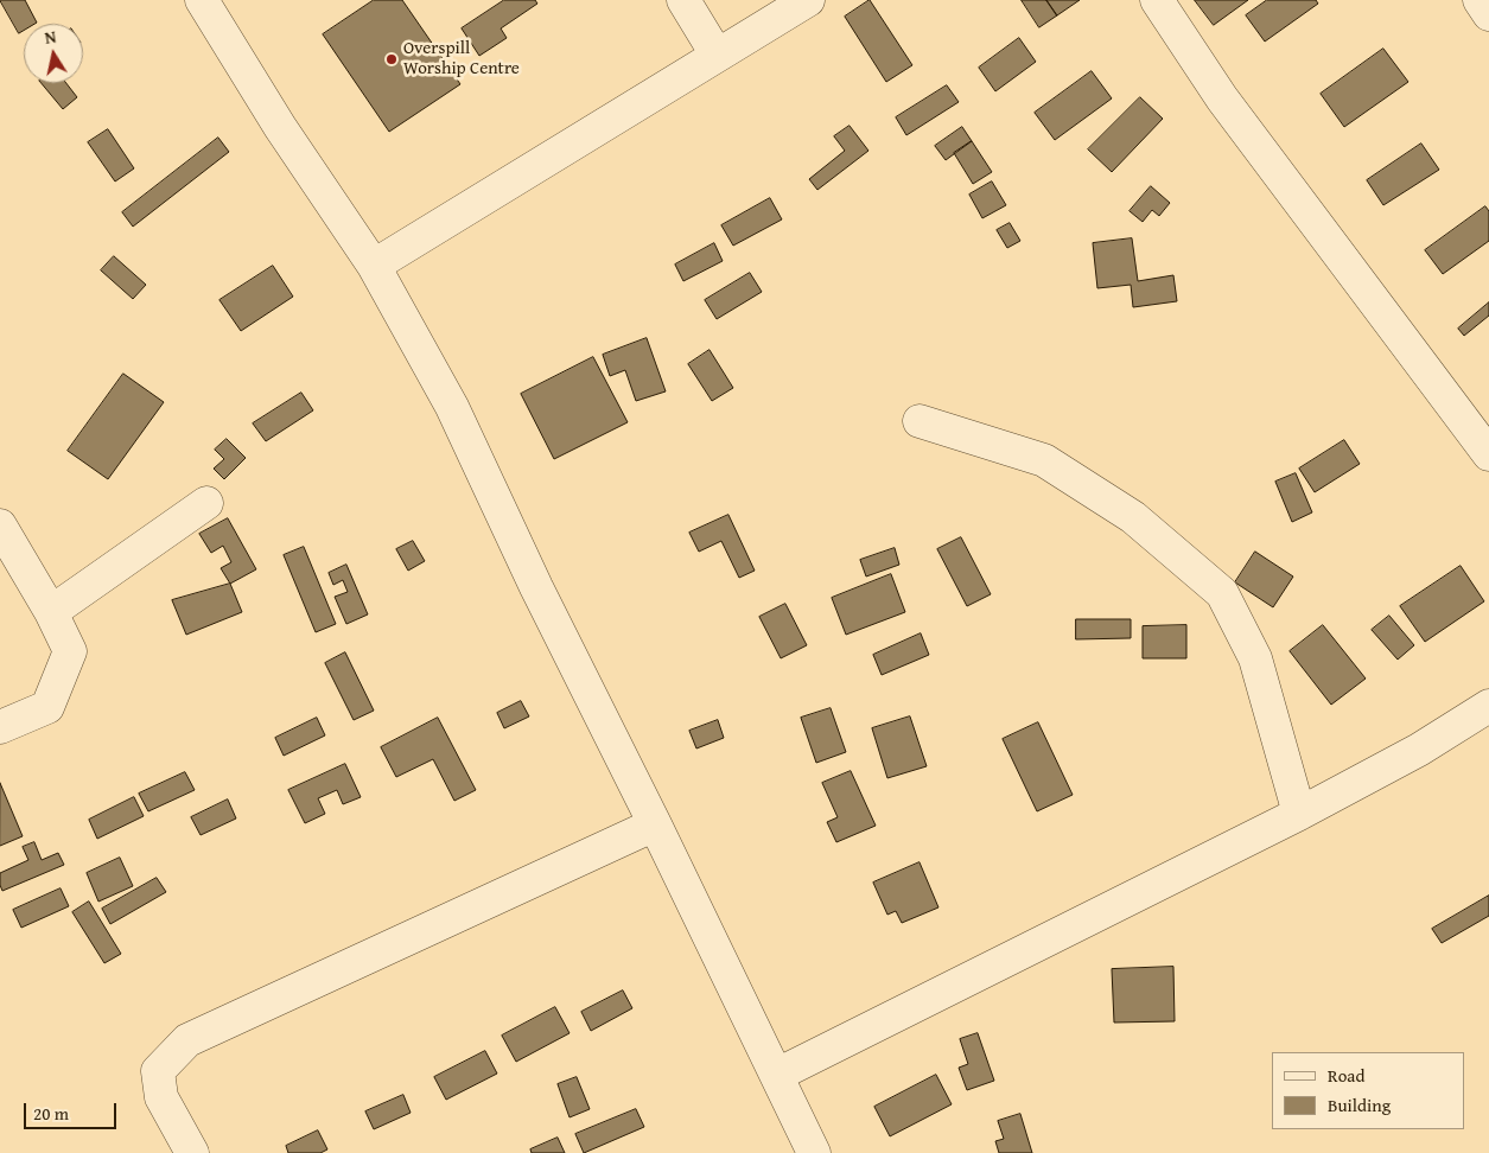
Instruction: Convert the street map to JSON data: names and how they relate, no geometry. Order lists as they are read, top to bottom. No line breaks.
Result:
{"places":["Overspill Worship Centre"],"legend":["Road","Building"],"scale_bar":"20 m","north":"top"}
